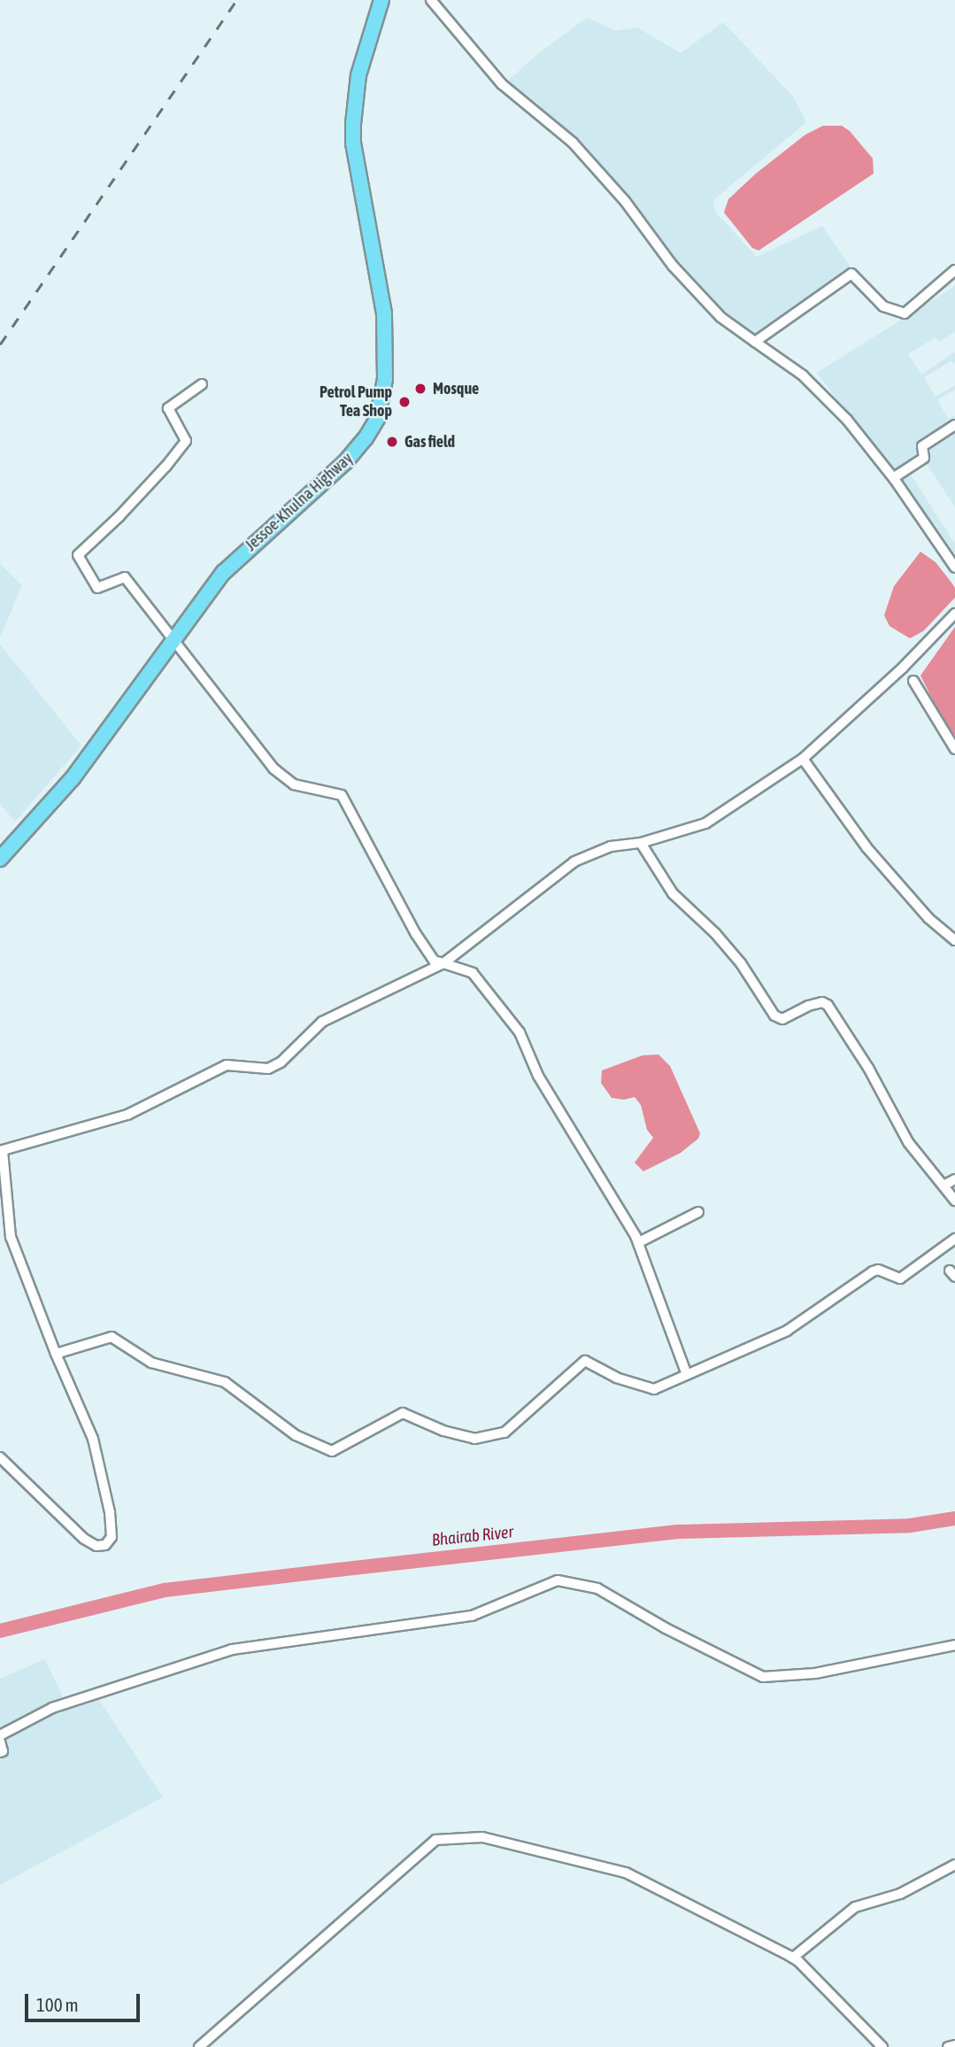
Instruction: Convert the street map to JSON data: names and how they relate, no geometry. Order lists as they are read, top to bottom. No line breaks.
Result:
{"streets":{"highway":["Jessoe-Khulna Highway"]},"water":["Bhairab River"],"places":["Mosque","Petrol Pump Tea Shop","Gas field"],"scale_bar":"100 m"}
